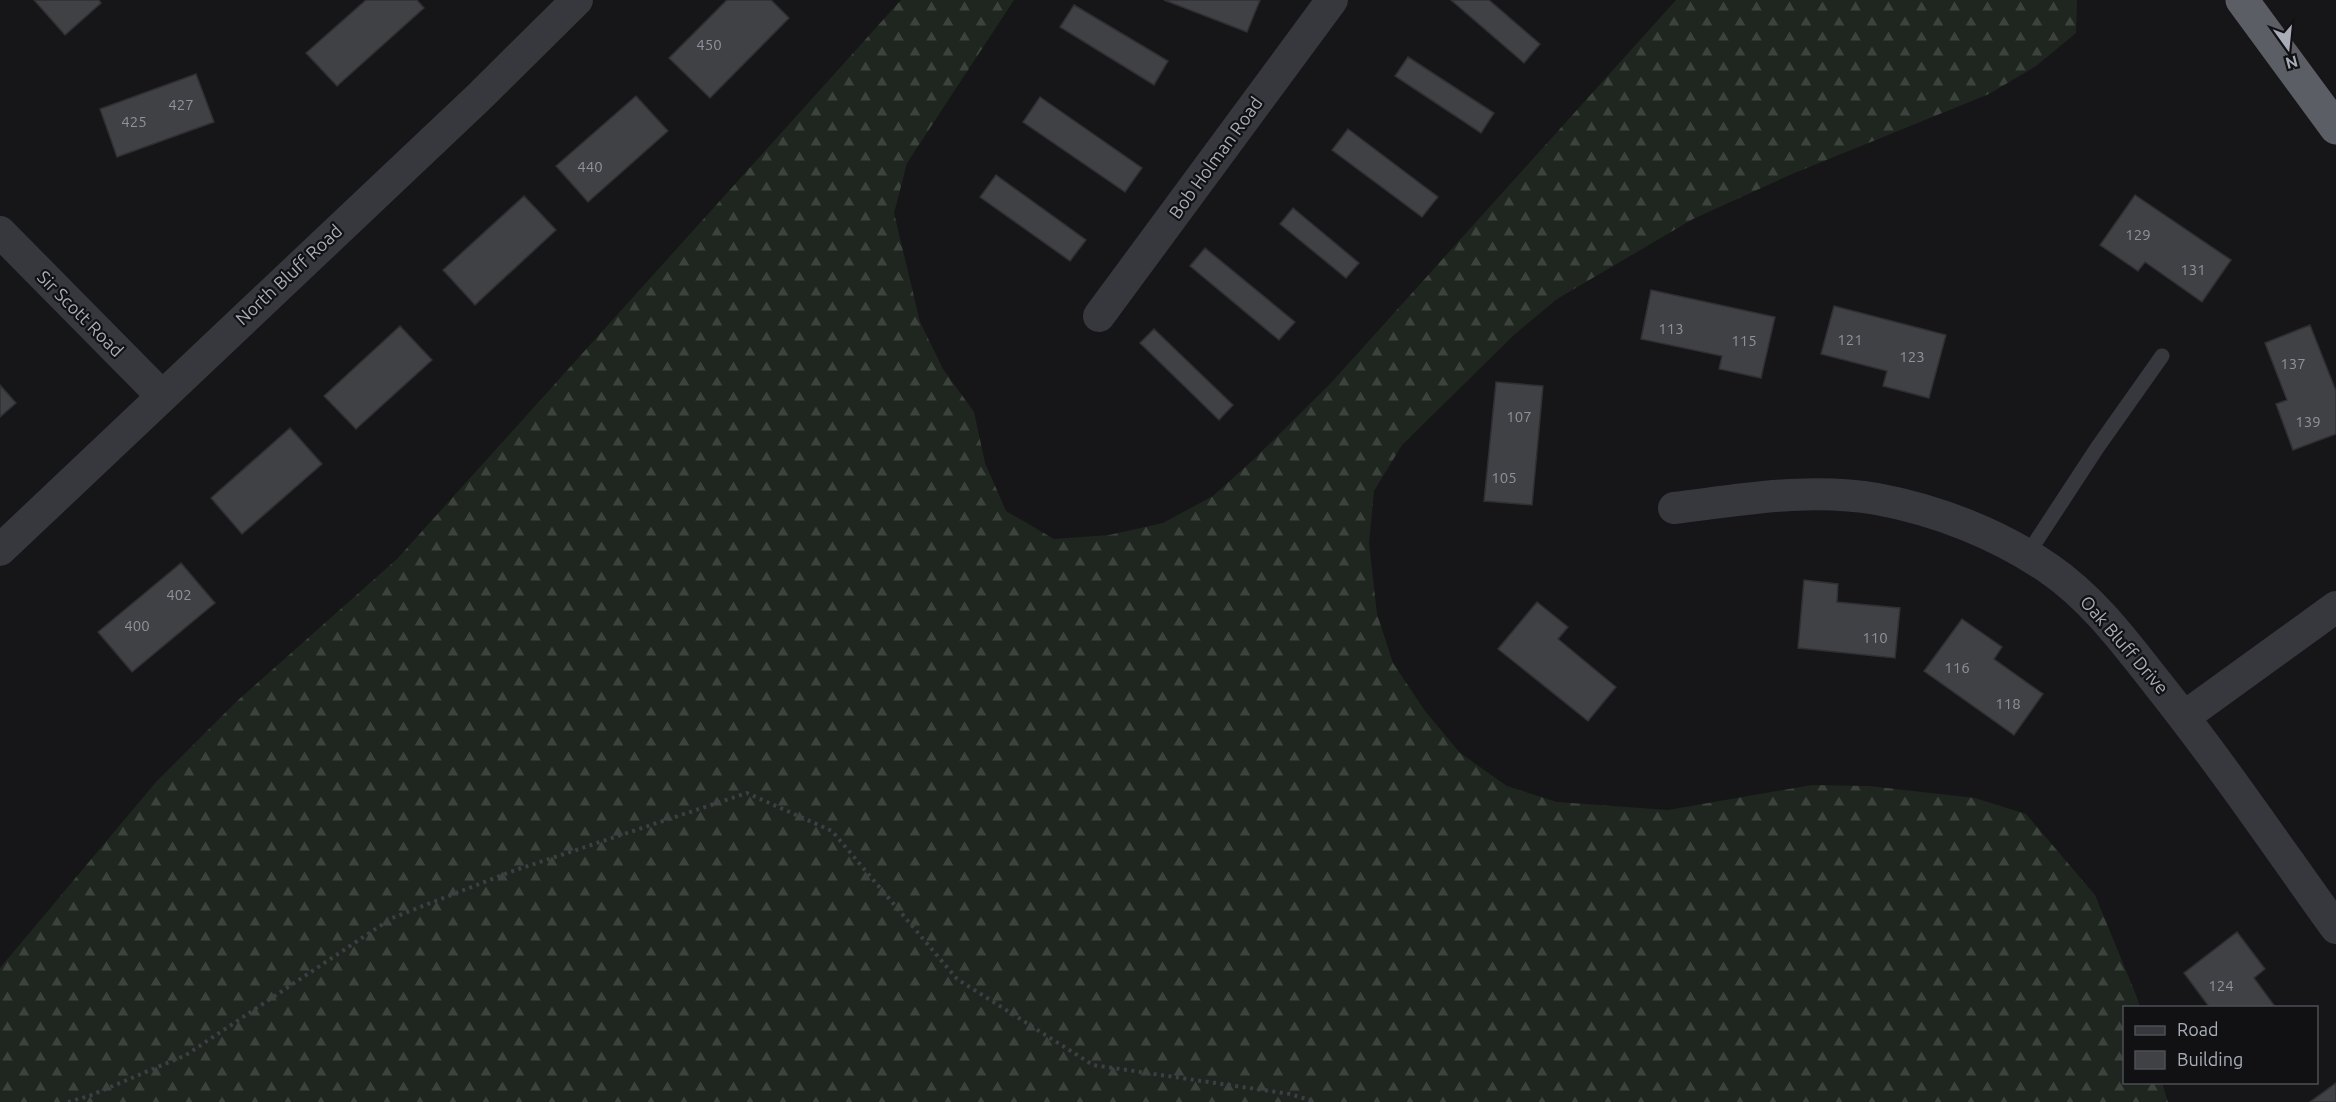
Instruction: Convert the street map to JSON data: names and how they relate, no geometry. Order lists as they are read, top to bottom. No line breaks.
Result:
{"streets":{"street":["Bob Holman Road","North Bluff Road","Sir Scott Road","Oak Bluff Drive"]},"crossings":[["North Bluff Road","Sir Scott Road"]],"house_numbers":["450","427","425","440","129","131","113","121","115","123","137","107","139","105","402","400","110","116","118","124"],"legend":["Road","Building"],"north":"bottom"}
